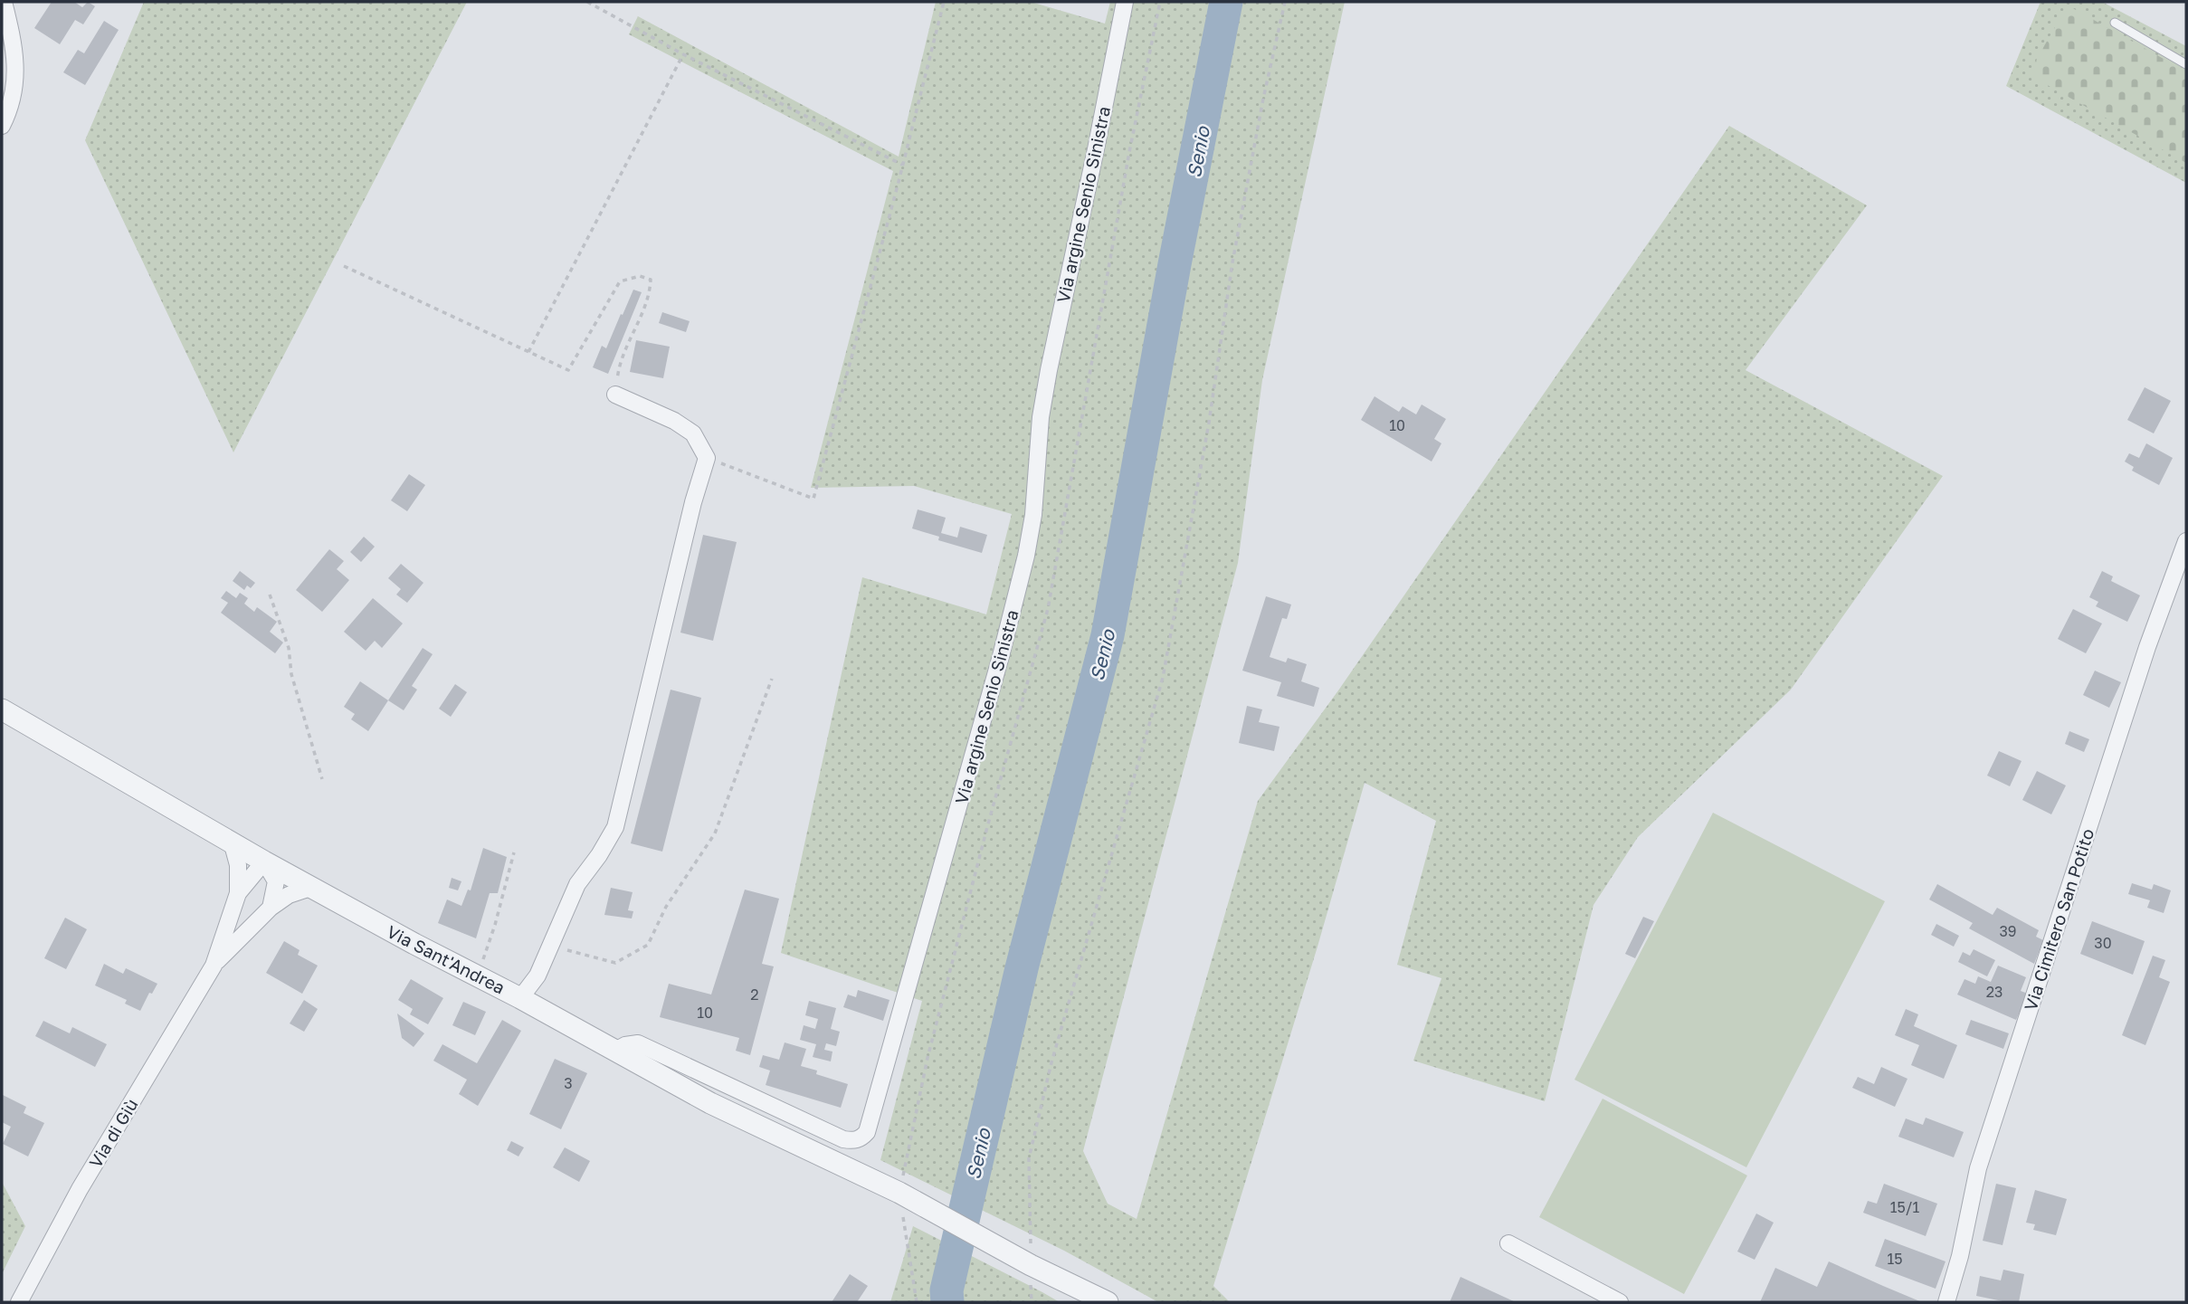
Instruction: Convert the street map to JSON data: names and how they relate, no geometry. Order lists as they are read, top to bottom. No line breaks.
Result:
{"streets":{"street":["Via argine Senio Sinistra","Via Cimitero San Potito","Via Sant'Andrea","Via di Giù"]},"crossings":[["Via argine Senio Sinistra","Via Sant'Andrea"],["Via Sant'Andrea","Via di Giù"]],"water":["Senio"],"house_numbers":["10","39","30","23","2","10","3","15/1","15"]}
